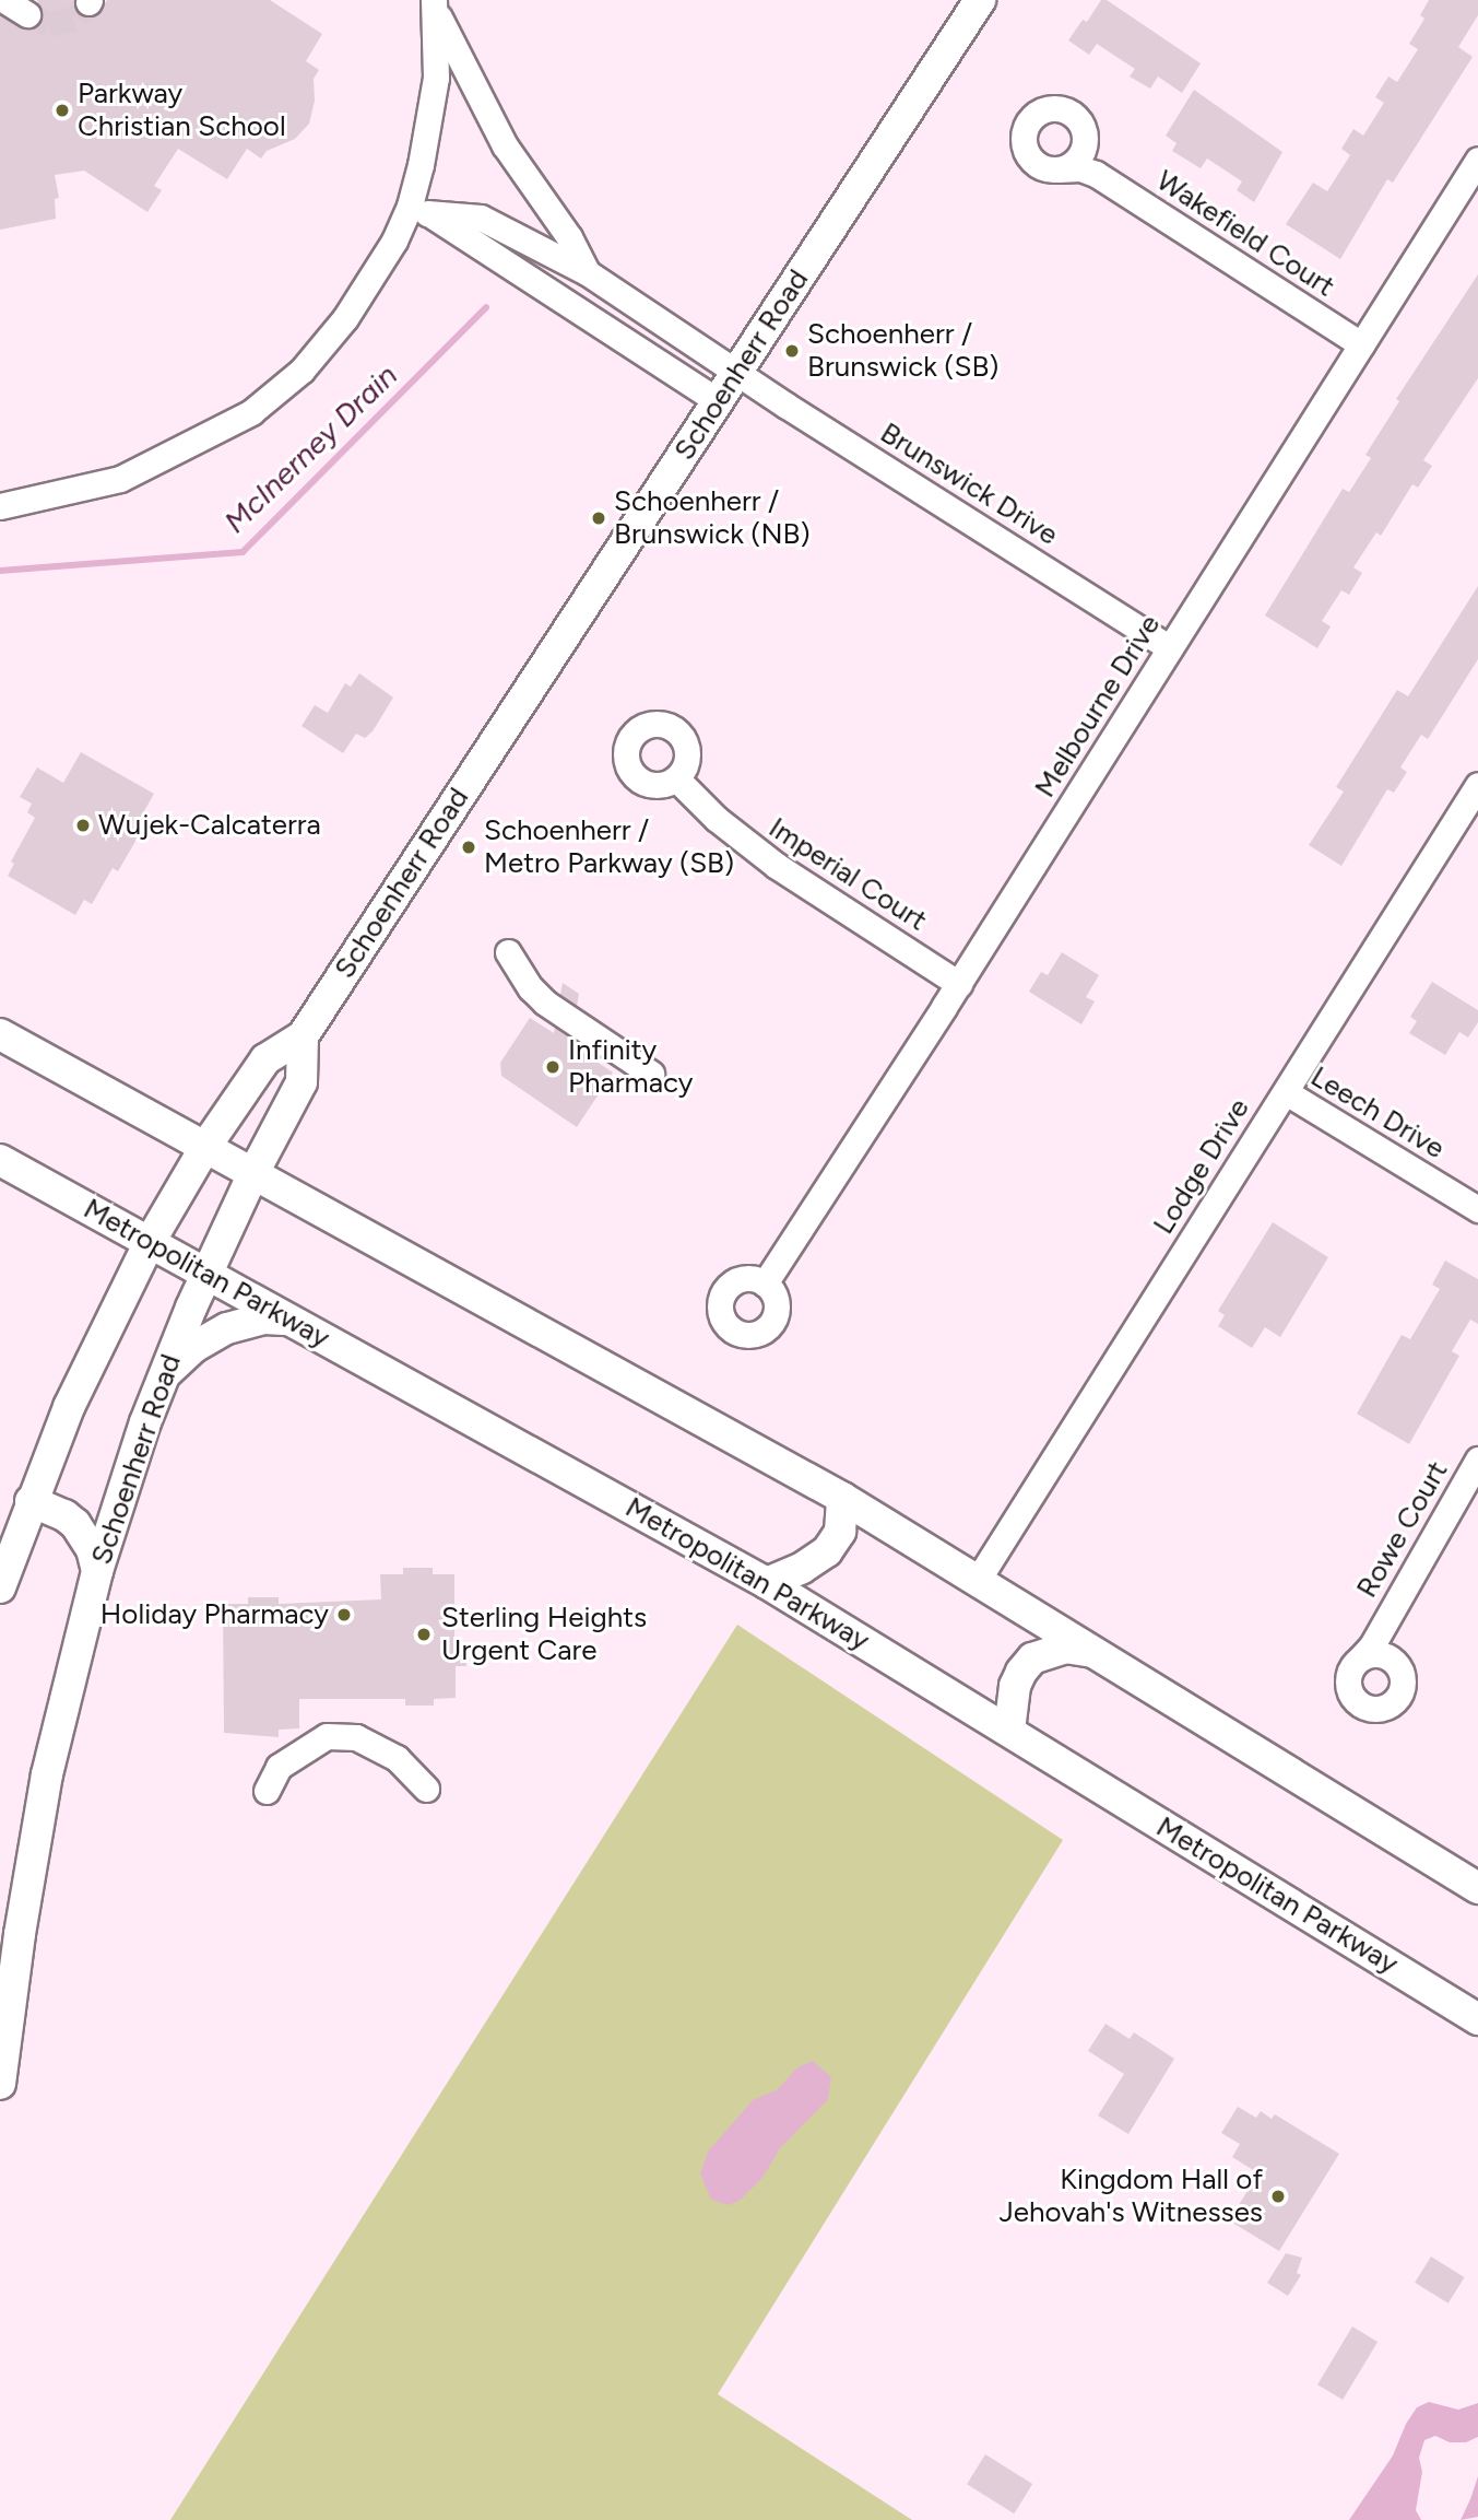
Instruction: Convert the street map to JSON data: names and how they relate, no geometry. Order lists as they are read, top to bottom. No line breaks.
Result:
{"streets":{"main road":["Schoenherr Road","Metropolitan Parkway"],"street":["Wakefield Court","Brunswick Drive","Melbourne Drive","Imperial Court","Leech Drive","Lodge Drive","Rowe Court"]},"crossings":[["Wakefield Court","Melbourne Drive"],["Schoenherr Road","Brunswick Drive"],["Schoenherr Road","Metropolitan Parkway"],["Brunswick Drive","Melbourne Drive"],["Melbourne Drive","Imperial Court"],["Leech Drive","Lodge Drive"]],"water":["McInerney Drain"],"places":["Parkway Christian School","Schoenherr / Brunswick (SB)","Schoenherr / Brunswick (NB)","Wujek-Calcaterra","Schoenherr / Metro Parkway (SB)","Infinity Pharmacy","Holiday Pharmacy","Sterling Heights Urgent Care","Kingdom Hall of Jehovah's Witnesses"]}
